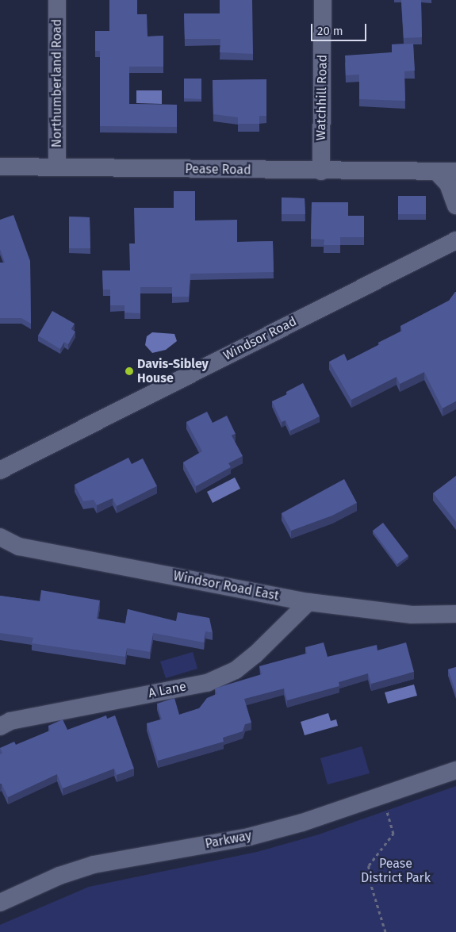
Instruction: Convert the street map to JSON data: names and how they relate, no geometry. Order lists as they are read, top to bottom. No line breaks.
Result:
{"streets":{"street":["Northumberland Road","Watchhill Road","Pease Road","Windsor Road","Windsor Road East","A Lane","Parkway"]},"crossings":[["Northumberland Road","Pease Road"],["Watchhill Road","Pease Road"],["Windsor Road East","A Lane"]],"parks":["Pease District Park"],"places":["Davis-Sibley House"],"scale_bar":"20 m"}
